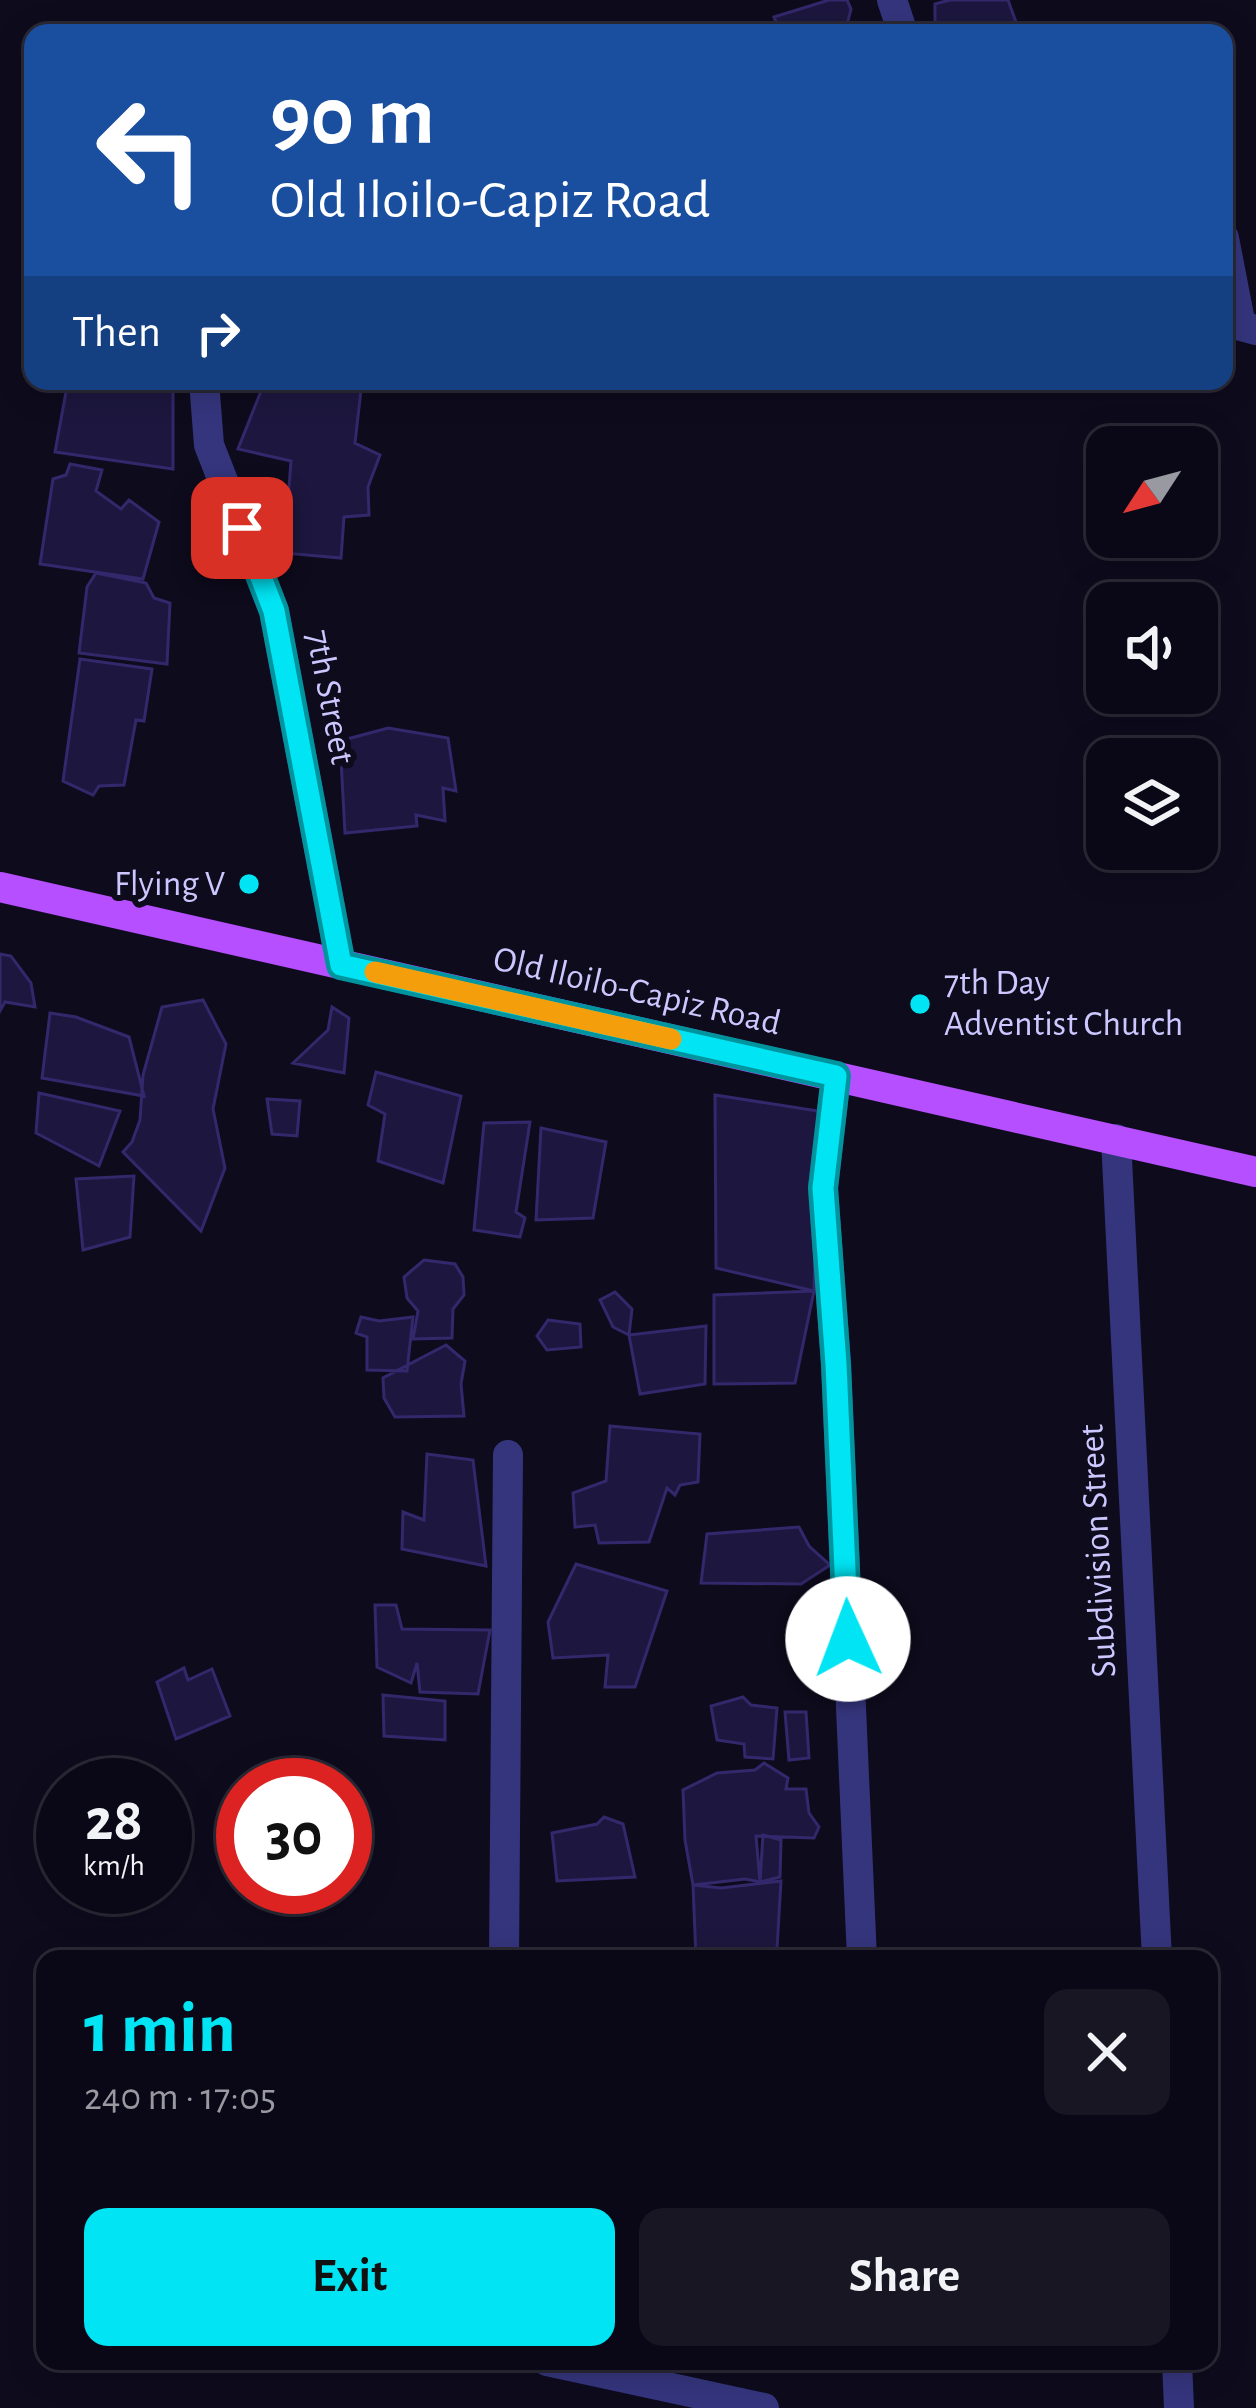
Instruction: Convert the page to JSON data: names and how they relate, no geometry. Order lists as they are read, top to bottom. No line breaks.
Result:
{"streets":{"main road":["Old Iloilo-Capiz Road"],"street":["7th Street","Subdivision Street"]},"crossings":[["7th Street","Old Iloilo-Capiz Road"],["Old Iloilo-Capiz Road","Subdivision Street"]],"places":["Flying V","7th Day Adventist Church"],"north":"bottom left","page":{"turn":["90 m","Old Iloilo-Capiz Road"],"then":"Then","speed":"28 km/h","limit":"30","heading":["1 min","240 m · 17:05"],"buttons":["Exit","Share"]}}
